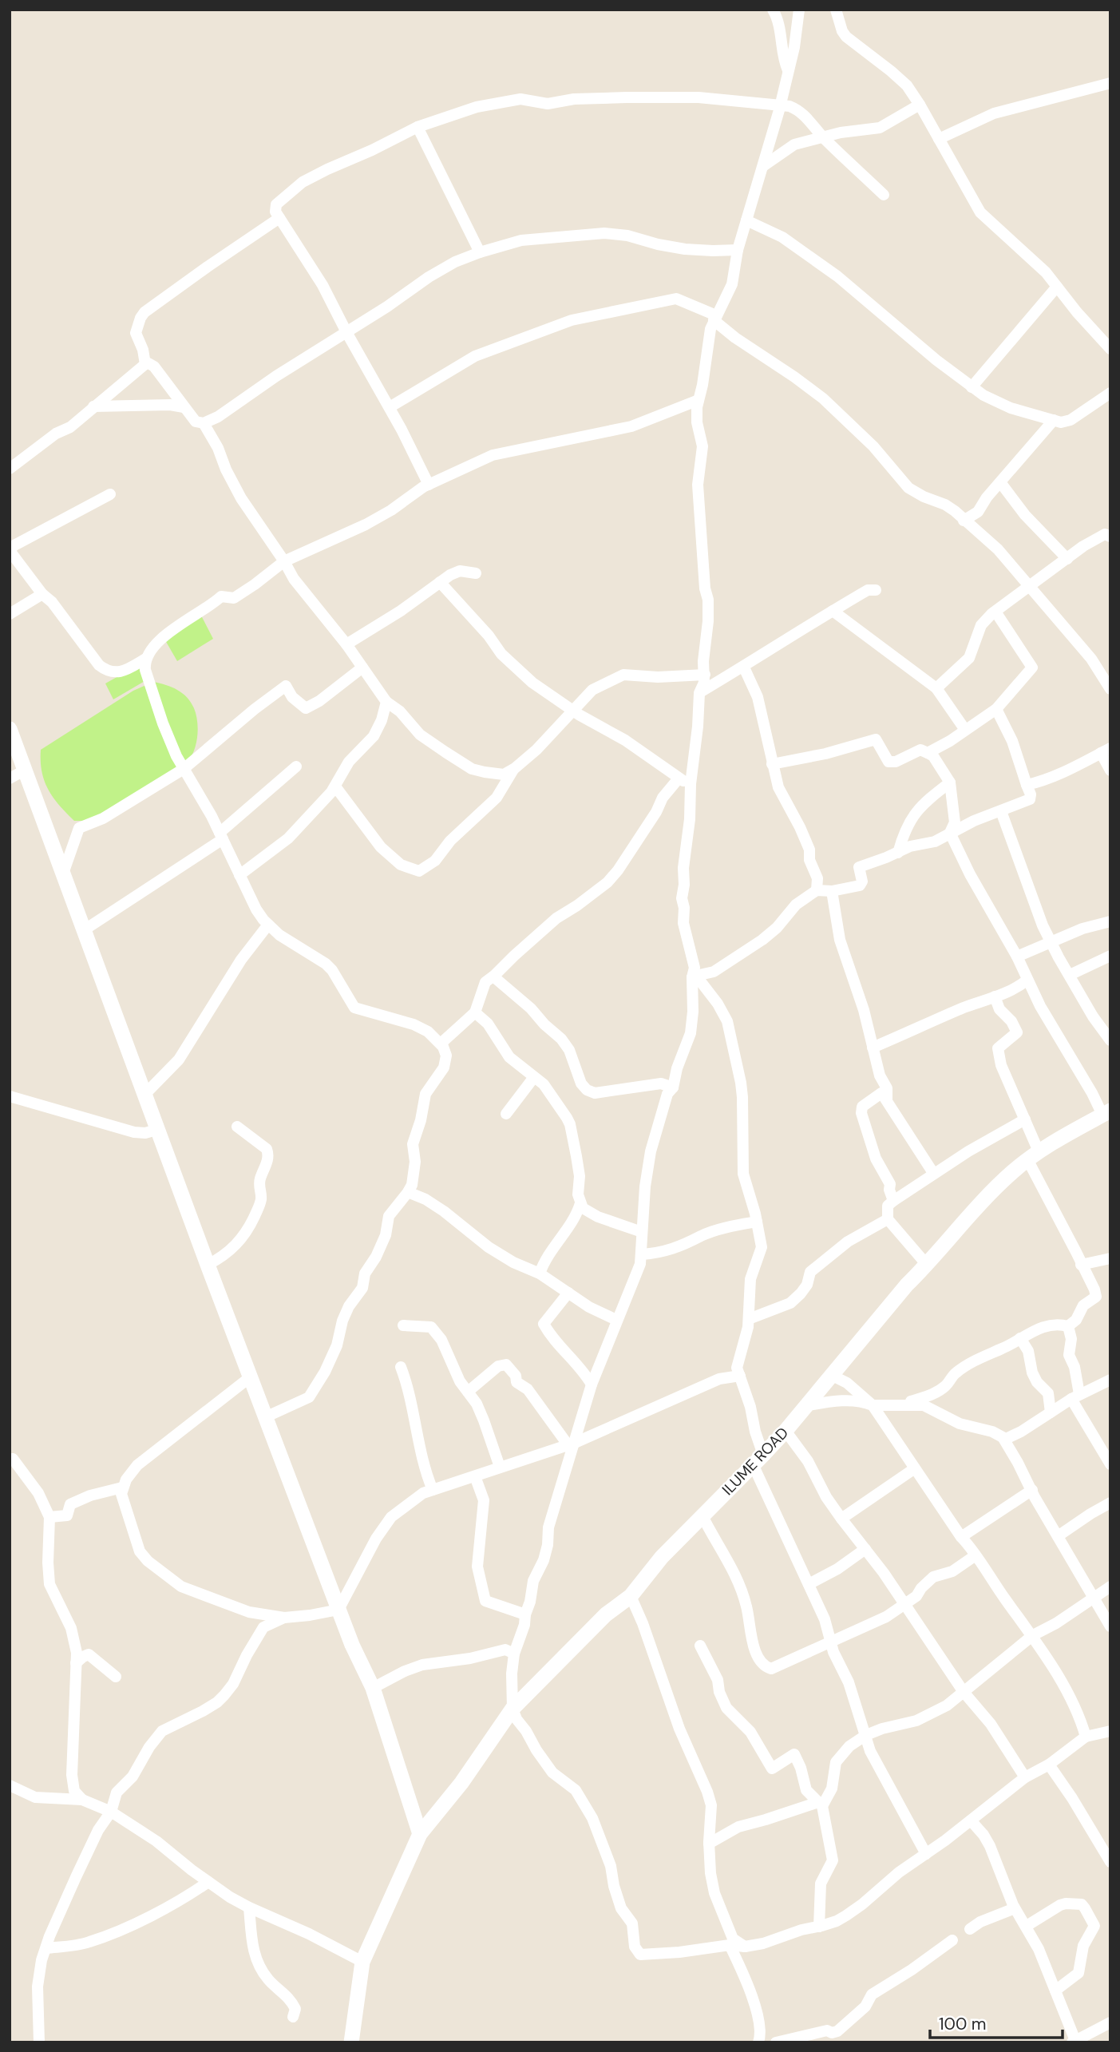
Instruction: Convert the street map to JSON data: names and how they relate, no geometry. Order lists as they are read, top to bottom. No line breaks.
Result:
{"streets":{"street":["ILUME ROAD"]},"scale_bar":"100 m"}
